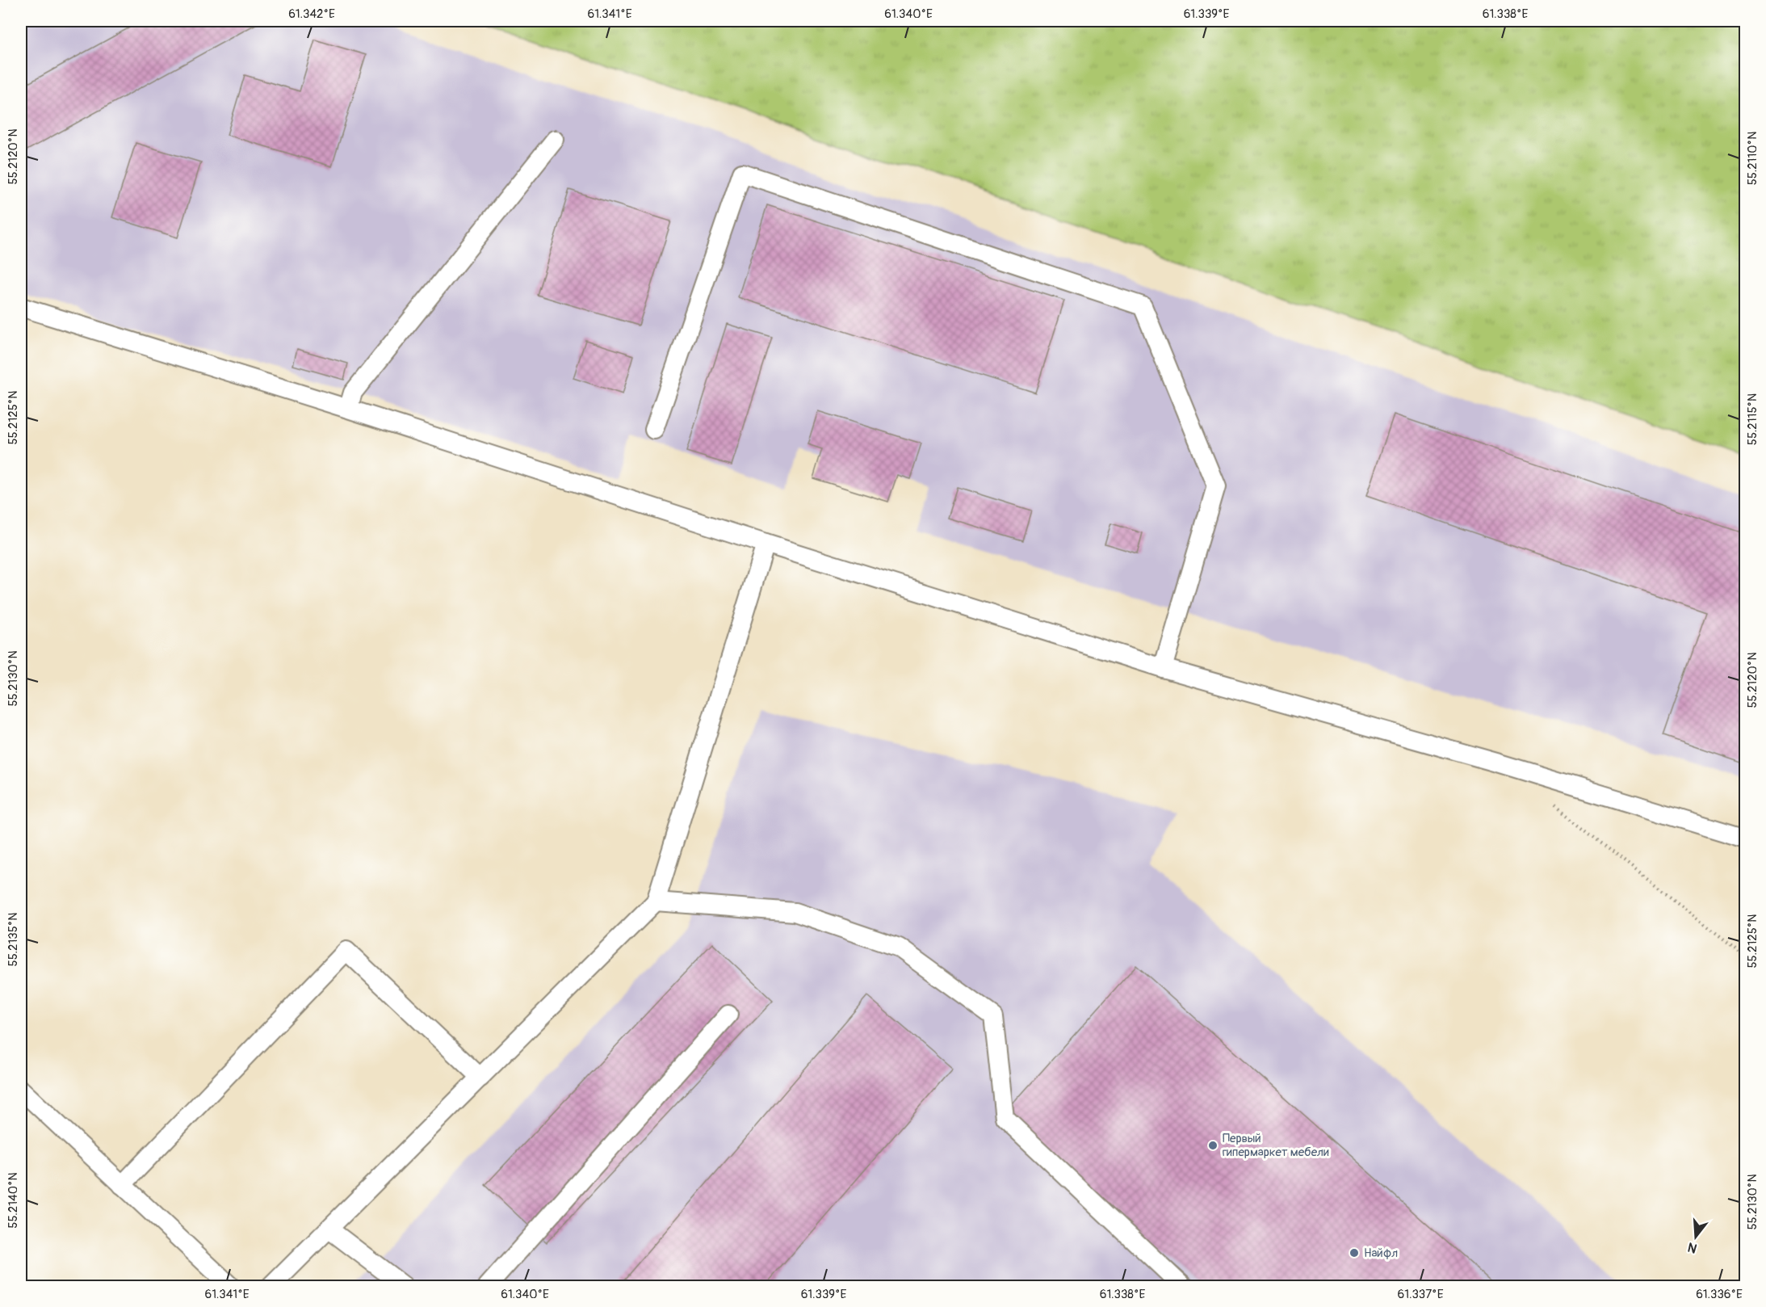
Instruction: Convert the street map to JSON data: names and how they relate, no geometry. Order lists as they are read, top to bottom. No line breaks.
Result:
{"places":["Первый гипермаркет мебели","Найфл"],"north":"bottom","coordinates":["61.342°E","61.341°E","61.340°E","61.339°E","61.338°E","55.2120°N","55.2110°N","55.2125°N","55.2115°N","55.2130°N","55.2135°N","55.2140°N","61.337°E","61.336°E"]}
